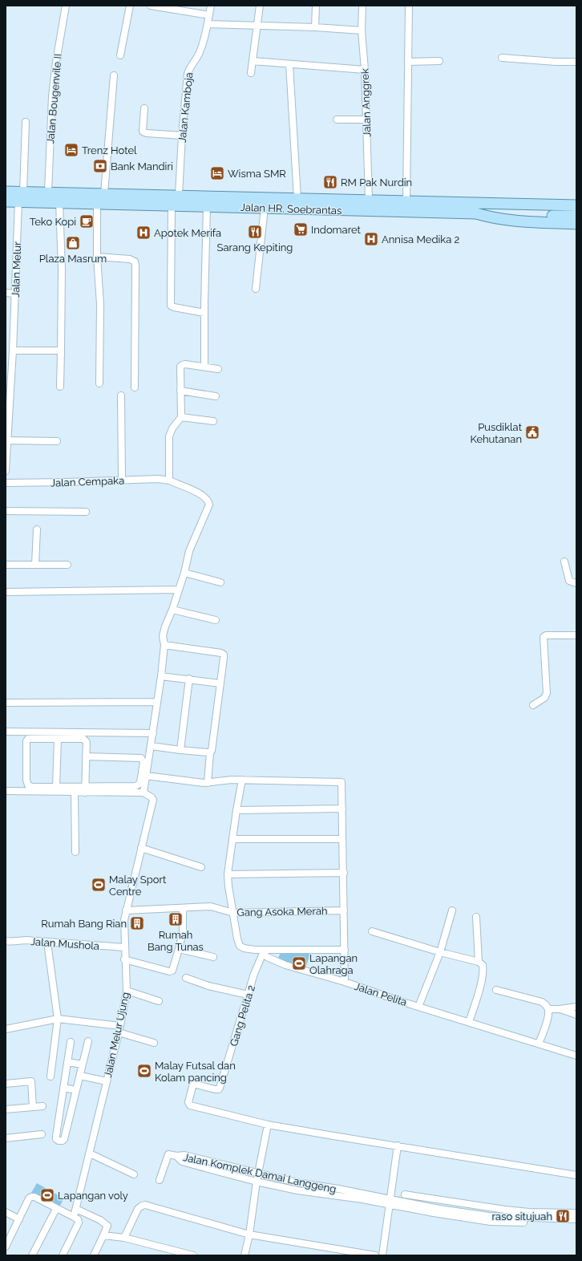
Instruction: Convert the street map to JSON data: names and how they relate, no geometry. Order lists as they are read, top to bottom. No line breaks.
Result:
{"streets":{"main road":["Jalan HR. Soebrantas"],"street":["Jalan Bougenvile II","Jalan Anggrek","Jalan Kamboja","Jalan Melur","Jalan Cempaka","Gang Asoka Merah","Jalan Mushola","Jalan Pelita","Gang Pelita 2","Jalan Melur Ujung","Jalan Komplek Damai Langgeng"]},"crossings":[["Jalan Bougenvile II","Jalan HR. Soebrantas"],["Jalan Anggrek","Jalan HR. Soebrantas"],["Jalan Kamboja","Jalan HR. Soebrantas"],["Jalan HR. Soebrantas","Jalan Melur"],["Gang Asoka Merah","Jalan Pelita"],["Gang Asoka Merah","Jalan Melur Ujung"],["Jalan Mushola","Jalan Melur Ujung"],["Jalan Pelita","Gang Pelita 2"]],"places":{"hotel":["Trenz Hotel","Wisma SMR"],"bank":["Bank Mandiri"],"restaurant":["RM Pak Nurdin","Sarang Kepiting","raso situjuah"],"cafe":["Teko Kopi"],"supermarket":["Indomaret"],"hospital":["Apotek Merifa","Annisa Medika 2"],"shop":["Plaza Masrum"],"public building":["Pusdiklat Kehutanan"],"sports":["Malay Sport Centre","Lapangan Olahraga","Malay Futsal dan Kolam pancing","Lapangan voly"],"building":["Rumah Bang Tunas","Rumah Bang Rian"]}}
